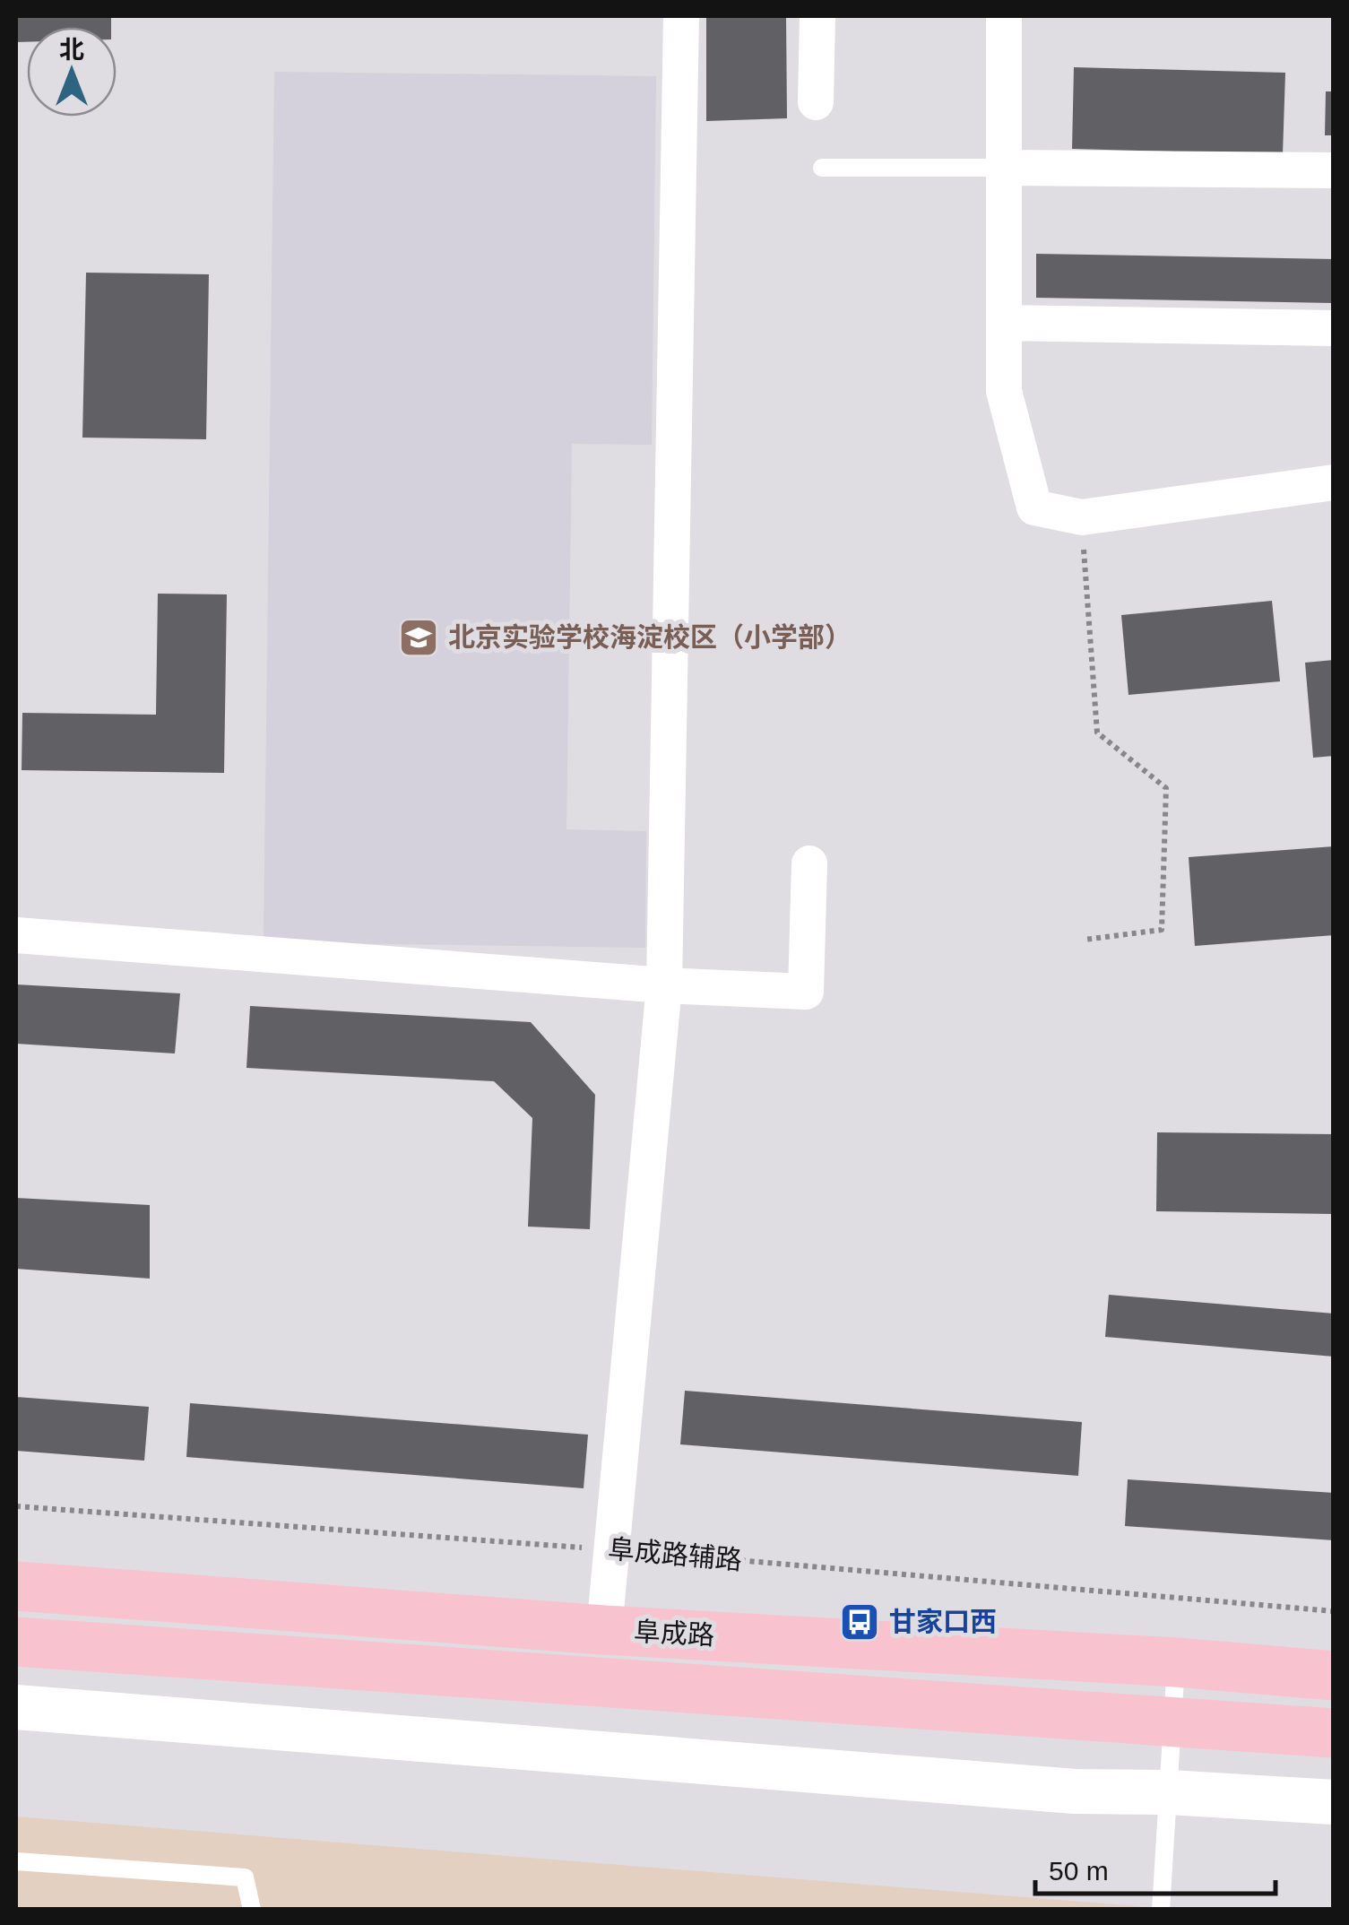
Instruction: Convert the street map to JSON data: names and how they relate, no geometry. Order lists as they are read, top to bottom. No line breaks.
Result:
{"streets":{"highway":["阜成路"],"path":["阜成路辅路"]},"places":{"school or university":["北京实验学校海淀校区（小学部）"],"bus stop":["甘家口西"]},"scale_bar":"50 m","north":"top"}
